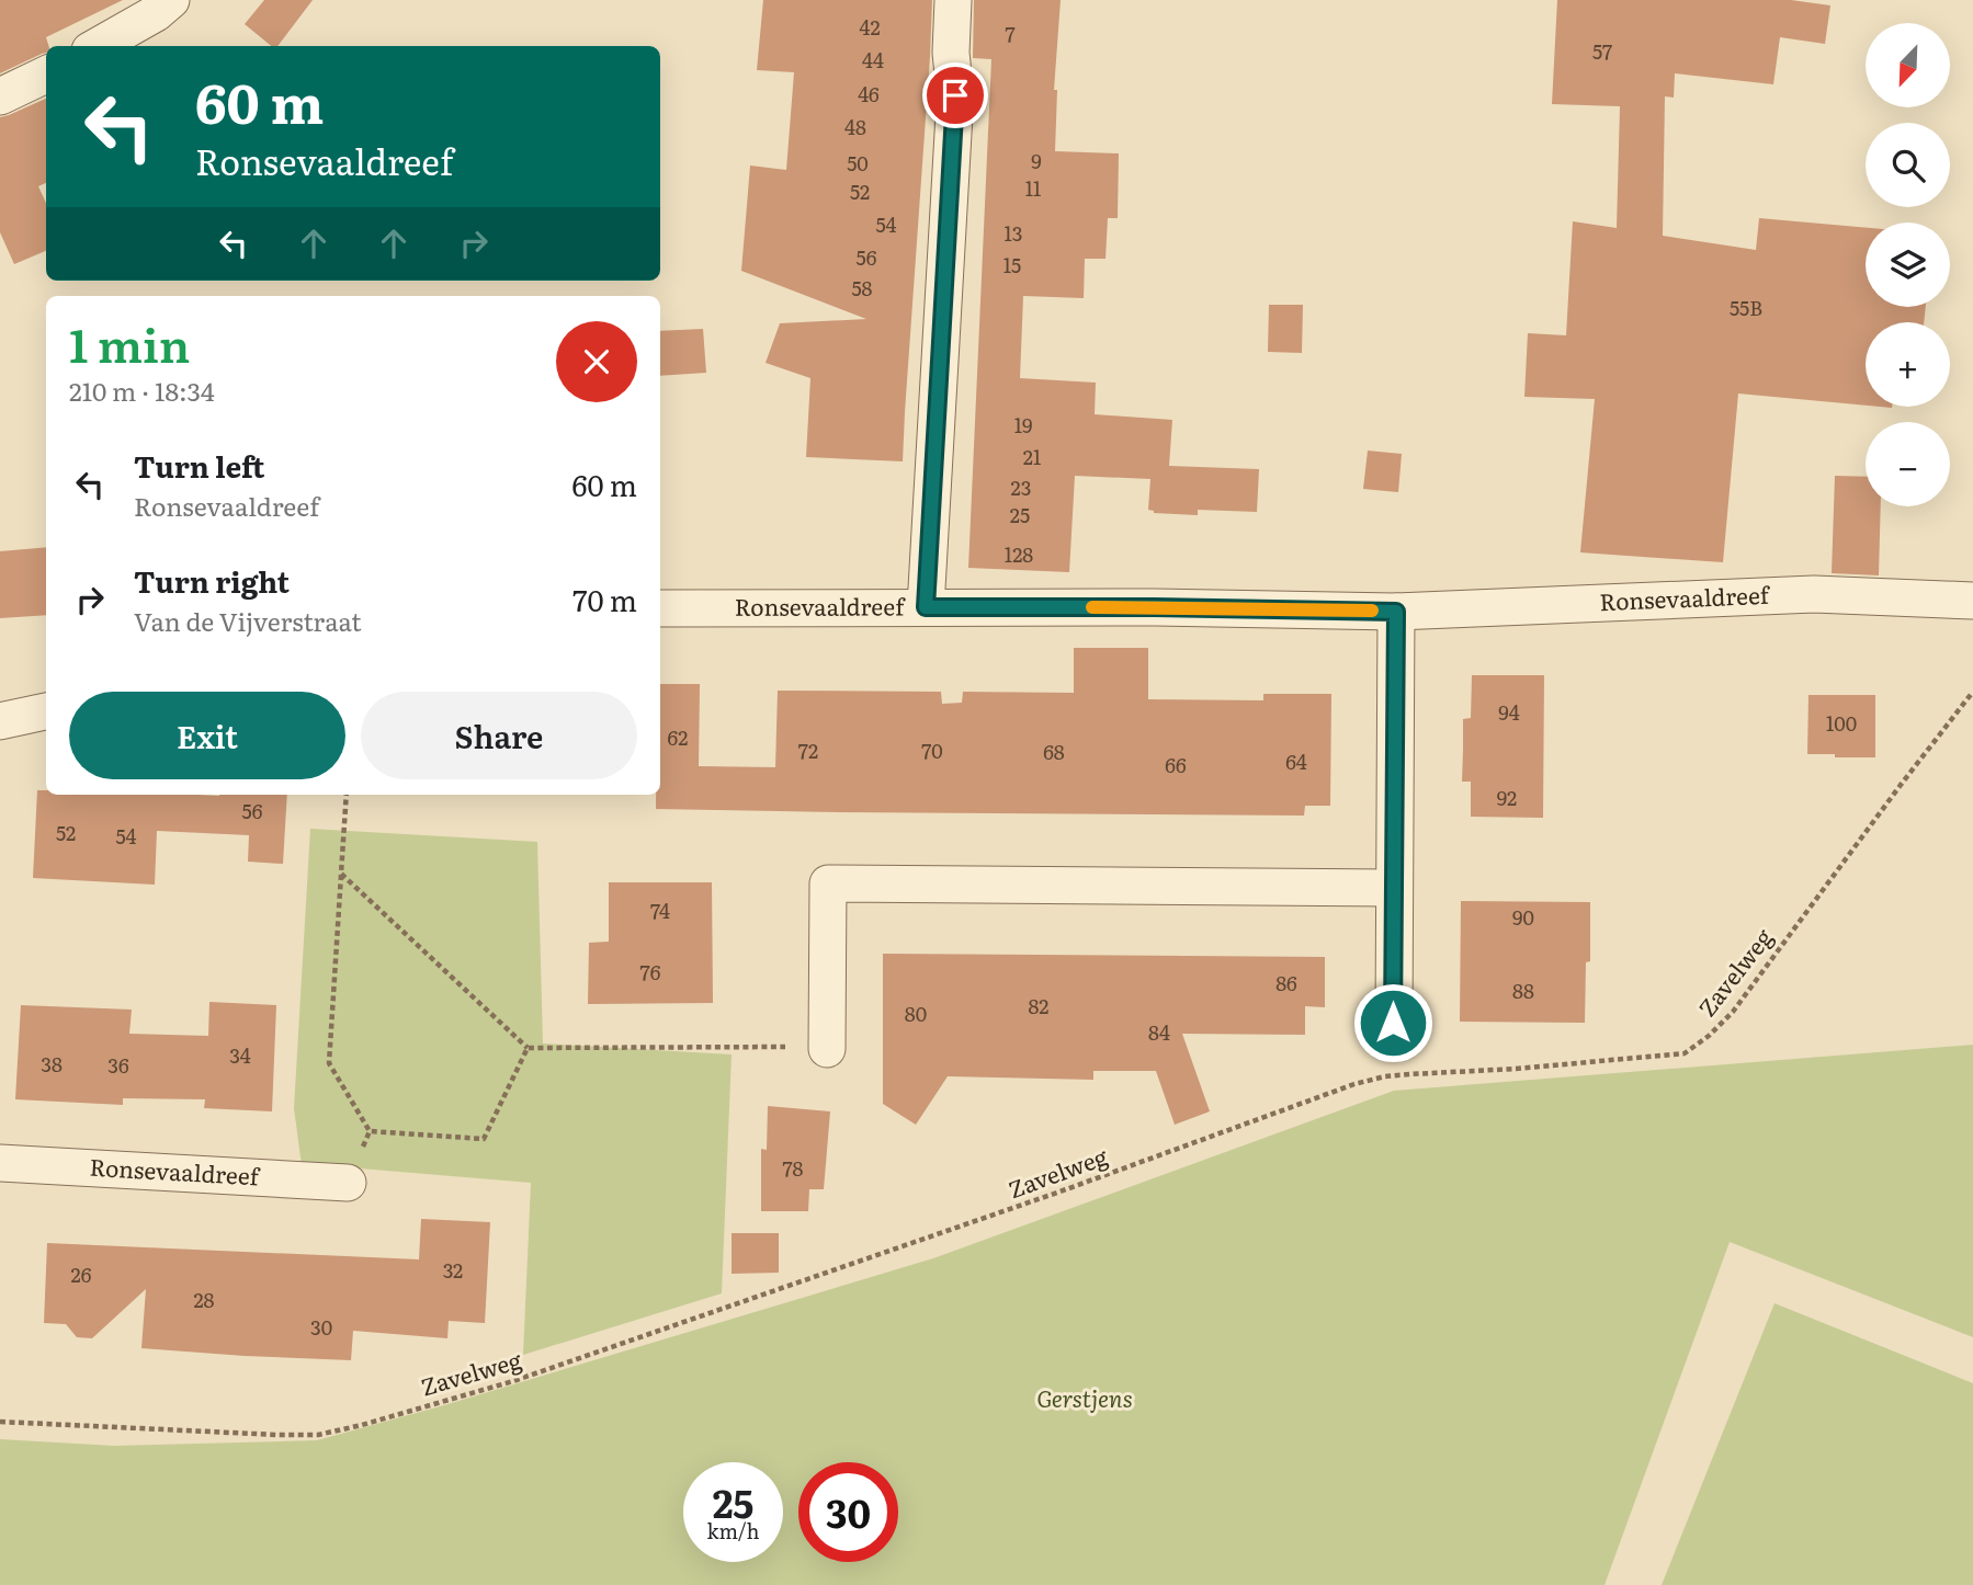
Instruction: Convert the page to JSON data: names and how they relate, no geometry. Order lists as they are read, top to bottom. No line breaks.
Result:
{"streets":{"street":["Ronsevaaldreef"],"path":["Zavelweg"]},"parks":["Gerstjens"],"house_numbers":["42","7","57","44","46","48","9","50","11","52","54","13","56","15","58","55B","19","21","23","25","128","94","100","62","72","70","68","64","66","92","56","52","54","74","90","76","86","88","82","80","84","34","38","36","78","32","26","28","30"],"north":"bottom left","page":{"map_buttons":["+","−"],"turn":["60 m","Ronsevaaldreef"],"heading":["1 min","210 m · 18:34"],"list":[{"name":"Turn left","note":"Ronsevaaldreef","value":"60 m"},{"name":"Turn right","note":"Van de Vijverstraat","value":"70 m"}],"buttons":["Exit","Share"],"speed":"25 km/h","limit":"30"}}
